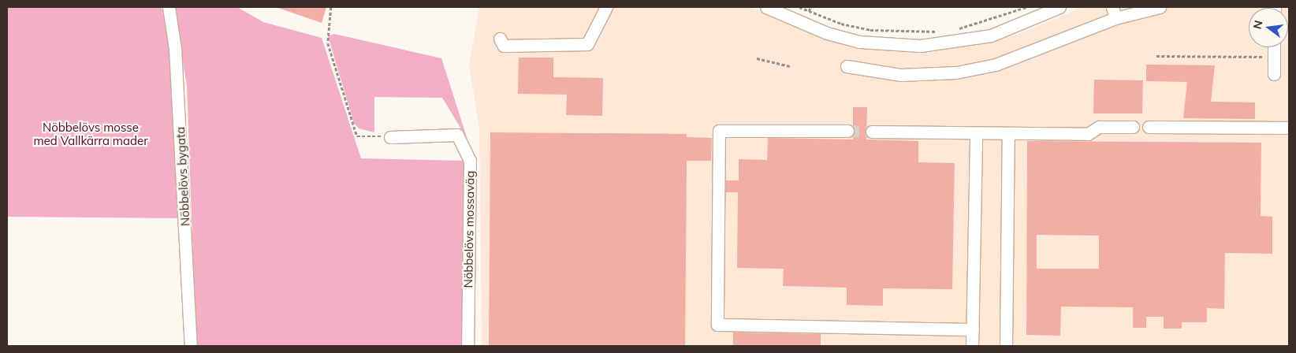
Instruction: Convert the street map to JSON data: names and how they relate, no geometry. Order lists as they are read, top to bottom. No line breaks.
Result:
{"streets":{"street":["Nöbbelövs bygata","Nöbbelövs mossaväg"]},"parks":["Nöbbelövs mosse med Vallkärra mader"],"north":"left"}
